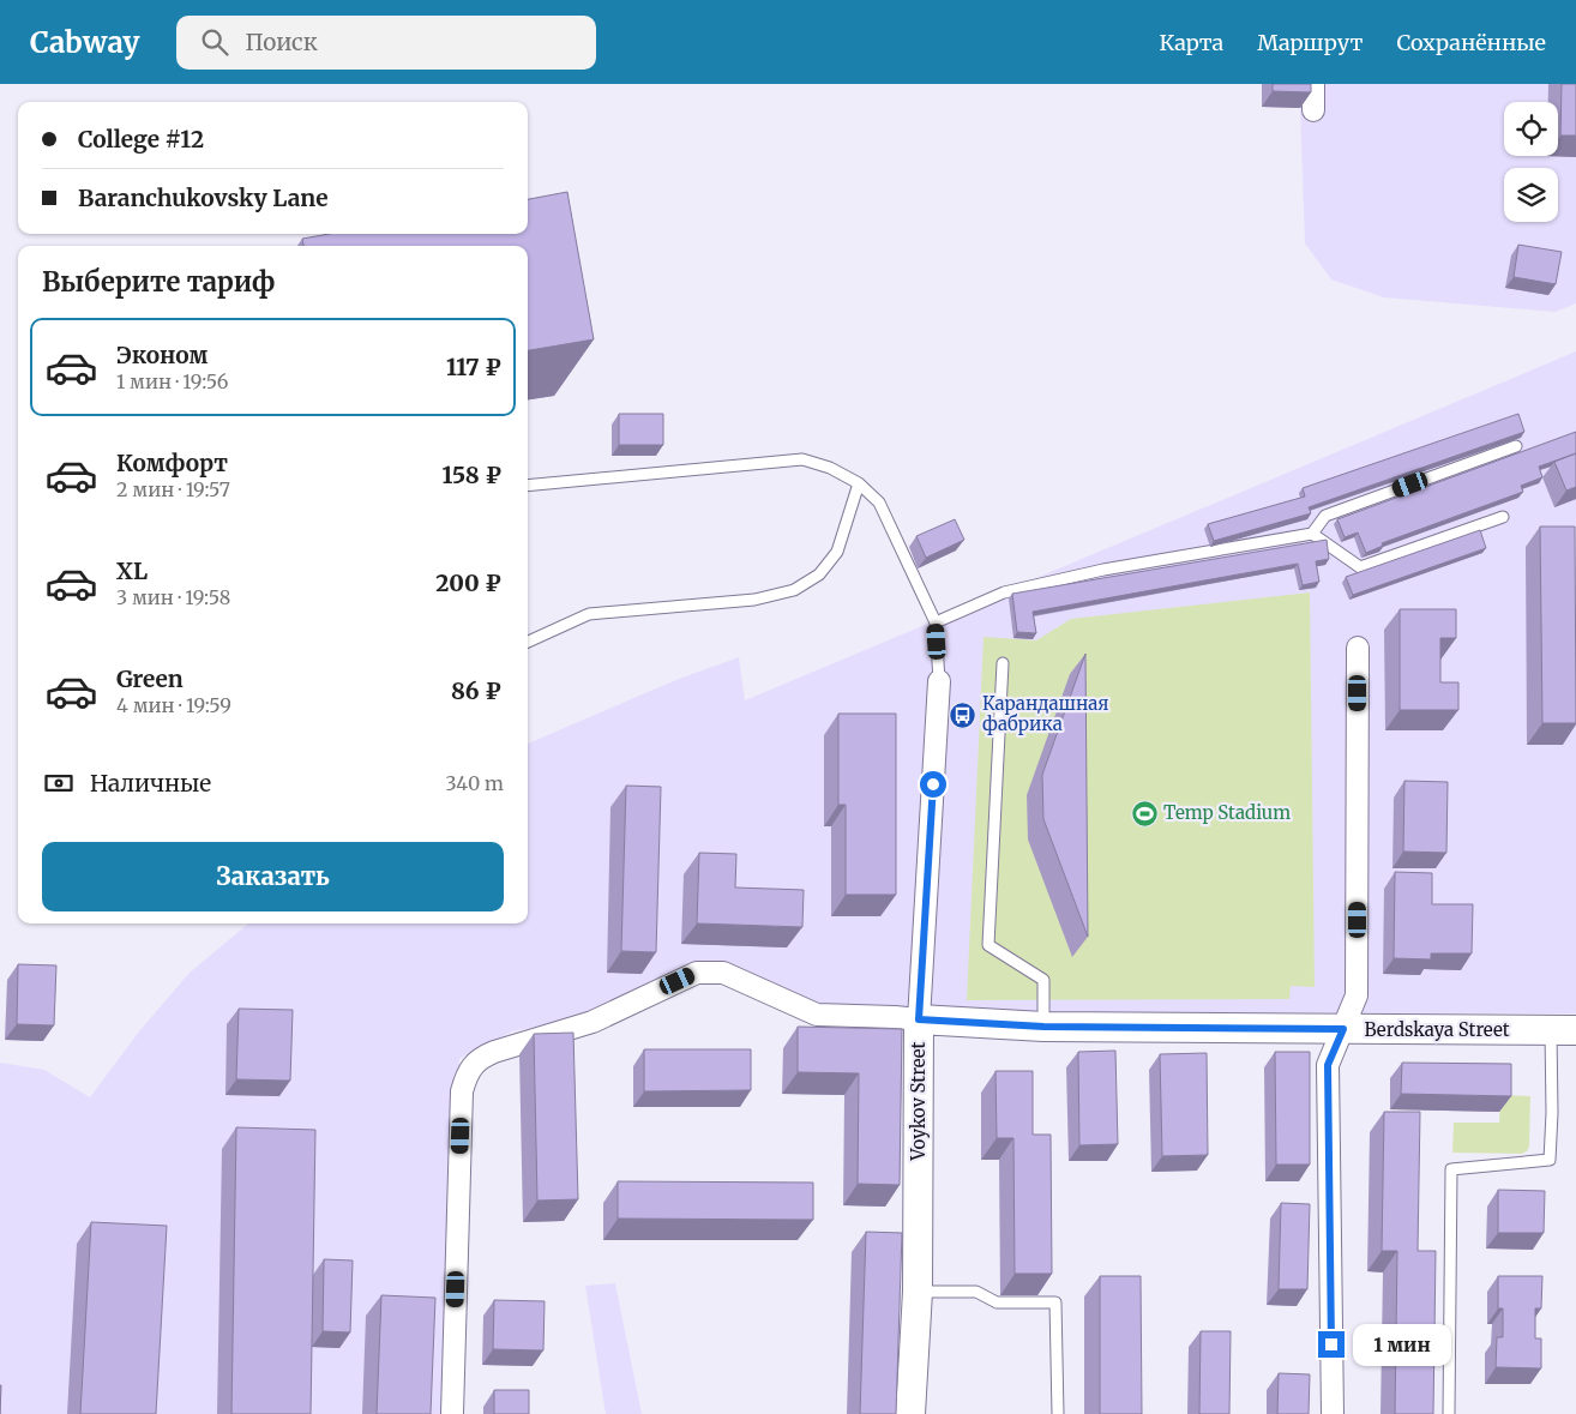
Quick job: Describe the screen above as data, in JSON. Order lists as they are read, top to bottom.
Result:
{
  "streets": {
    "street": ["Berdskaya Street", "Voykov Street"]
  },
  "crossings": [
    ["Berdskaya Street", "Voykov Street"]
  ],
  "places": {
    "bus stop": ["Карандашная фабрика"],
    "sports": ["Temp Stadium"]
  },
  "page": {
    "header": "Cabway",
    "search": "Поиск",
    "nav": ["Карта", "Маршрут", "Сохранённые"],
    "banner": ["College #12", "Baranchukovsky Lane"],
    "heading": "Выберите тариф",
    "list": [
      {
        "name": "Эконом",
        "note": "1 мин · 19:56",
        "value": "117 ₽"
      },
      {
        "name": "Комфорт",
        "note": "2 мин · 19:57",
        "value": "158 ₽"
      },
      {
        "name": "XL",
        "note": "3 мин · 19:58",
        "value": "200 ₽"
      },
      {
        "name": "Green",
        "note": "4 мин · 19:59",
        "value": "86 ₽"
      }
    ],
    "pay": ["Наличные", "340 m"],
    "buttons": "Заказать",
    "bubble": "1 мин"
  }
}
